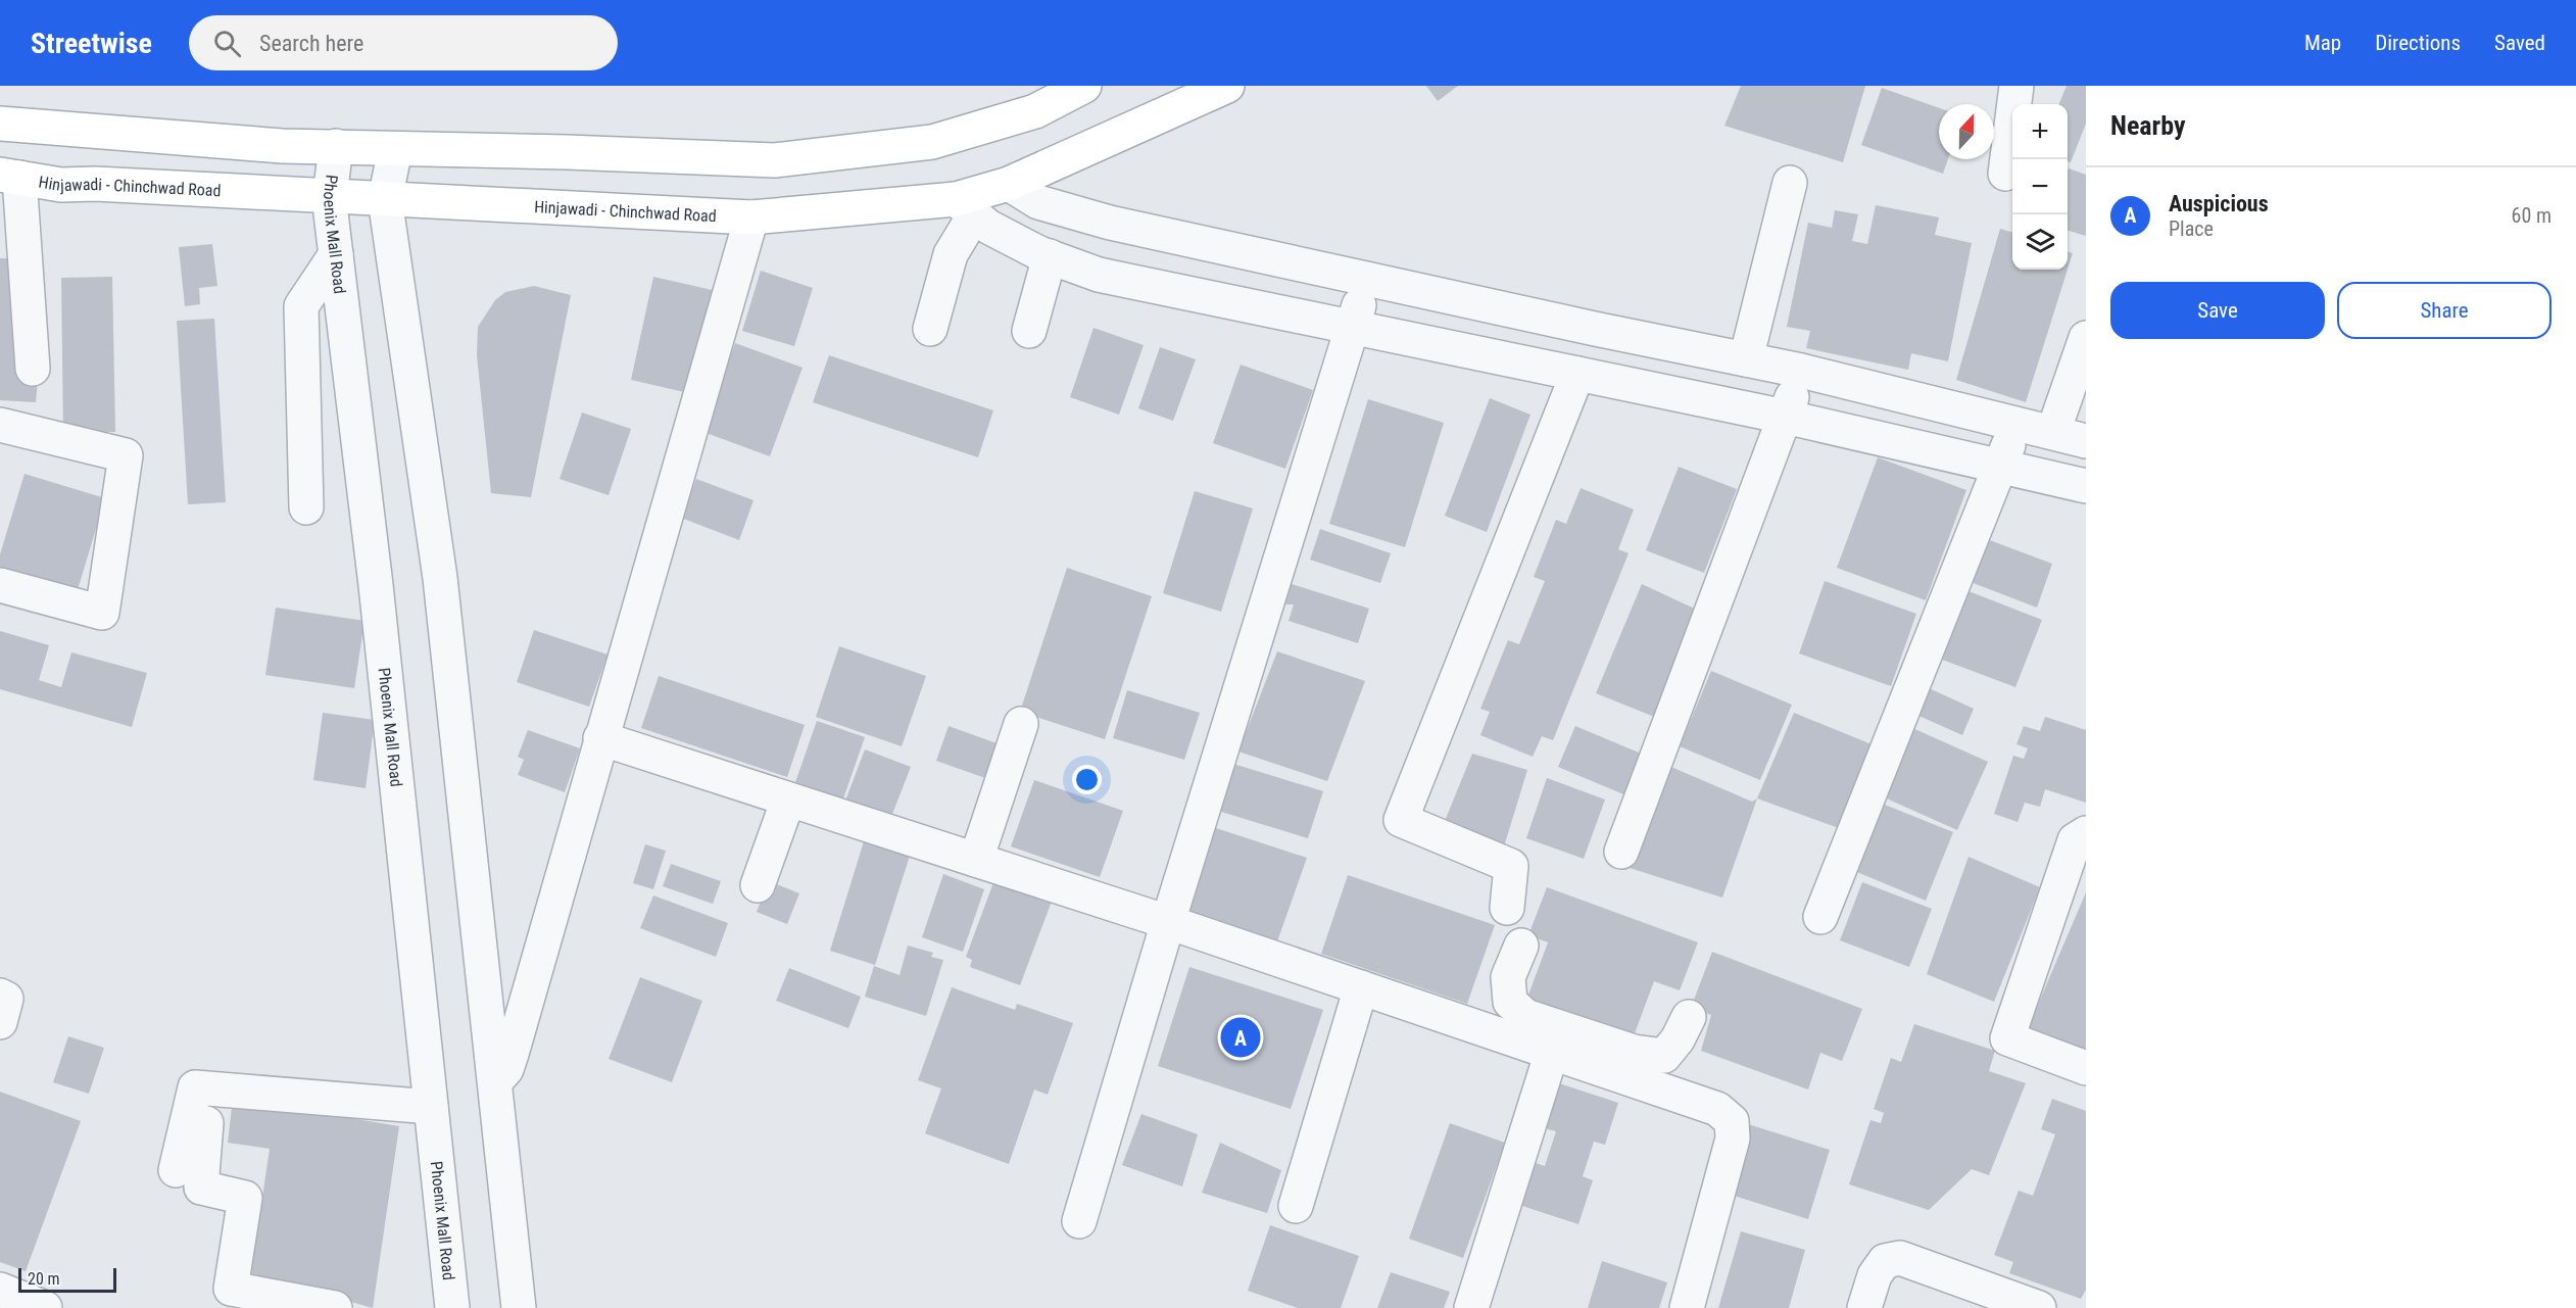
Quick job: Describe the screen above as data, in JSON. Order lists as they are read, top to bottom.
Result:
{
  "streets": {
    "main road": ["Hinjawadi - Chinchwad Road"],
    "street": ["Phoenix Mall Road"]
  },
  "crossings": [
    ["Hinjawadi - Chinchwad Road", "Phoenix Mall Road"]
  ],
  "scale_bar": "20 m",
  "north": "top",
  "page": {
    "header": "Streetwise",
    "search": "Search here",
    "nav": ["Map", "Directions", "Saved"],
    "heading": "Nearby",
    "map_buttons": ["+", "−"],
    "list": [
      {
        "mark": "A",
        "name": "Auspicious",
        "note": "Place",
        "value": "60 m"
      }
    ],
    "buttons": ["Save", "Share"],
    "pins": "A",
    "scale": "20 m"
  }
}
